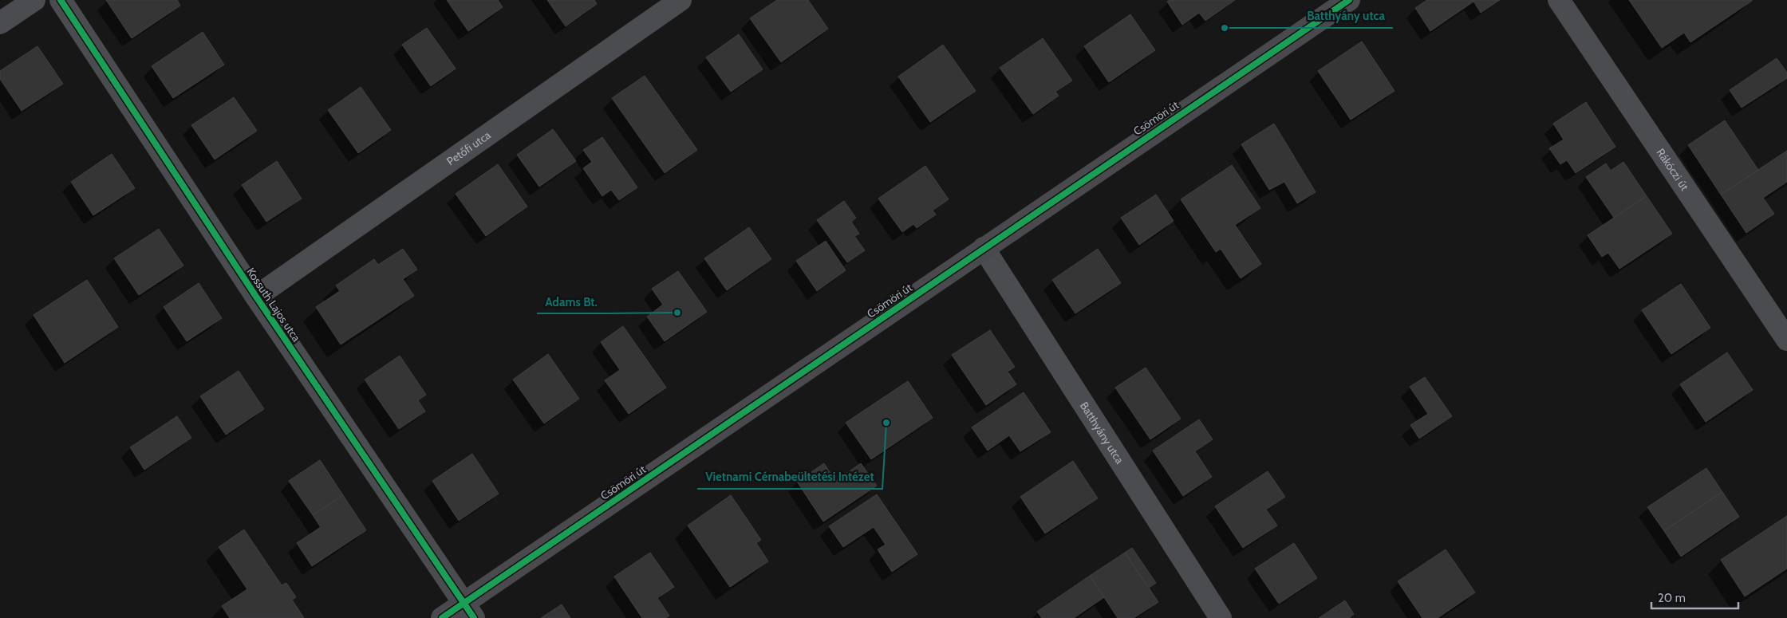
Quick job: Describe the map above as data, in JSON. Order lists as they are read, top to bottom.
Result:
{
  "streets": {
    "main road": ["Csömöri út"],
    "street": [
      "Petőfi utca",
      "Rákóczi út",
      "Kossuth Lajos utca",
      "Batthyány utca"
    ]
  },
  "crossings": [
    ["Csömöri út", "Kossuth Lajos utca"],
    ["Csömöri út", "Batthyány utca"],
    ["Petőfi utca", "Kossuth Lajos utca"]
  ],
  "places": ["Batthyány utca", "Adams Bt.", "Vietnami Cérnabeültetési Intézet"],
  "scale_bar": "20 m"
}
